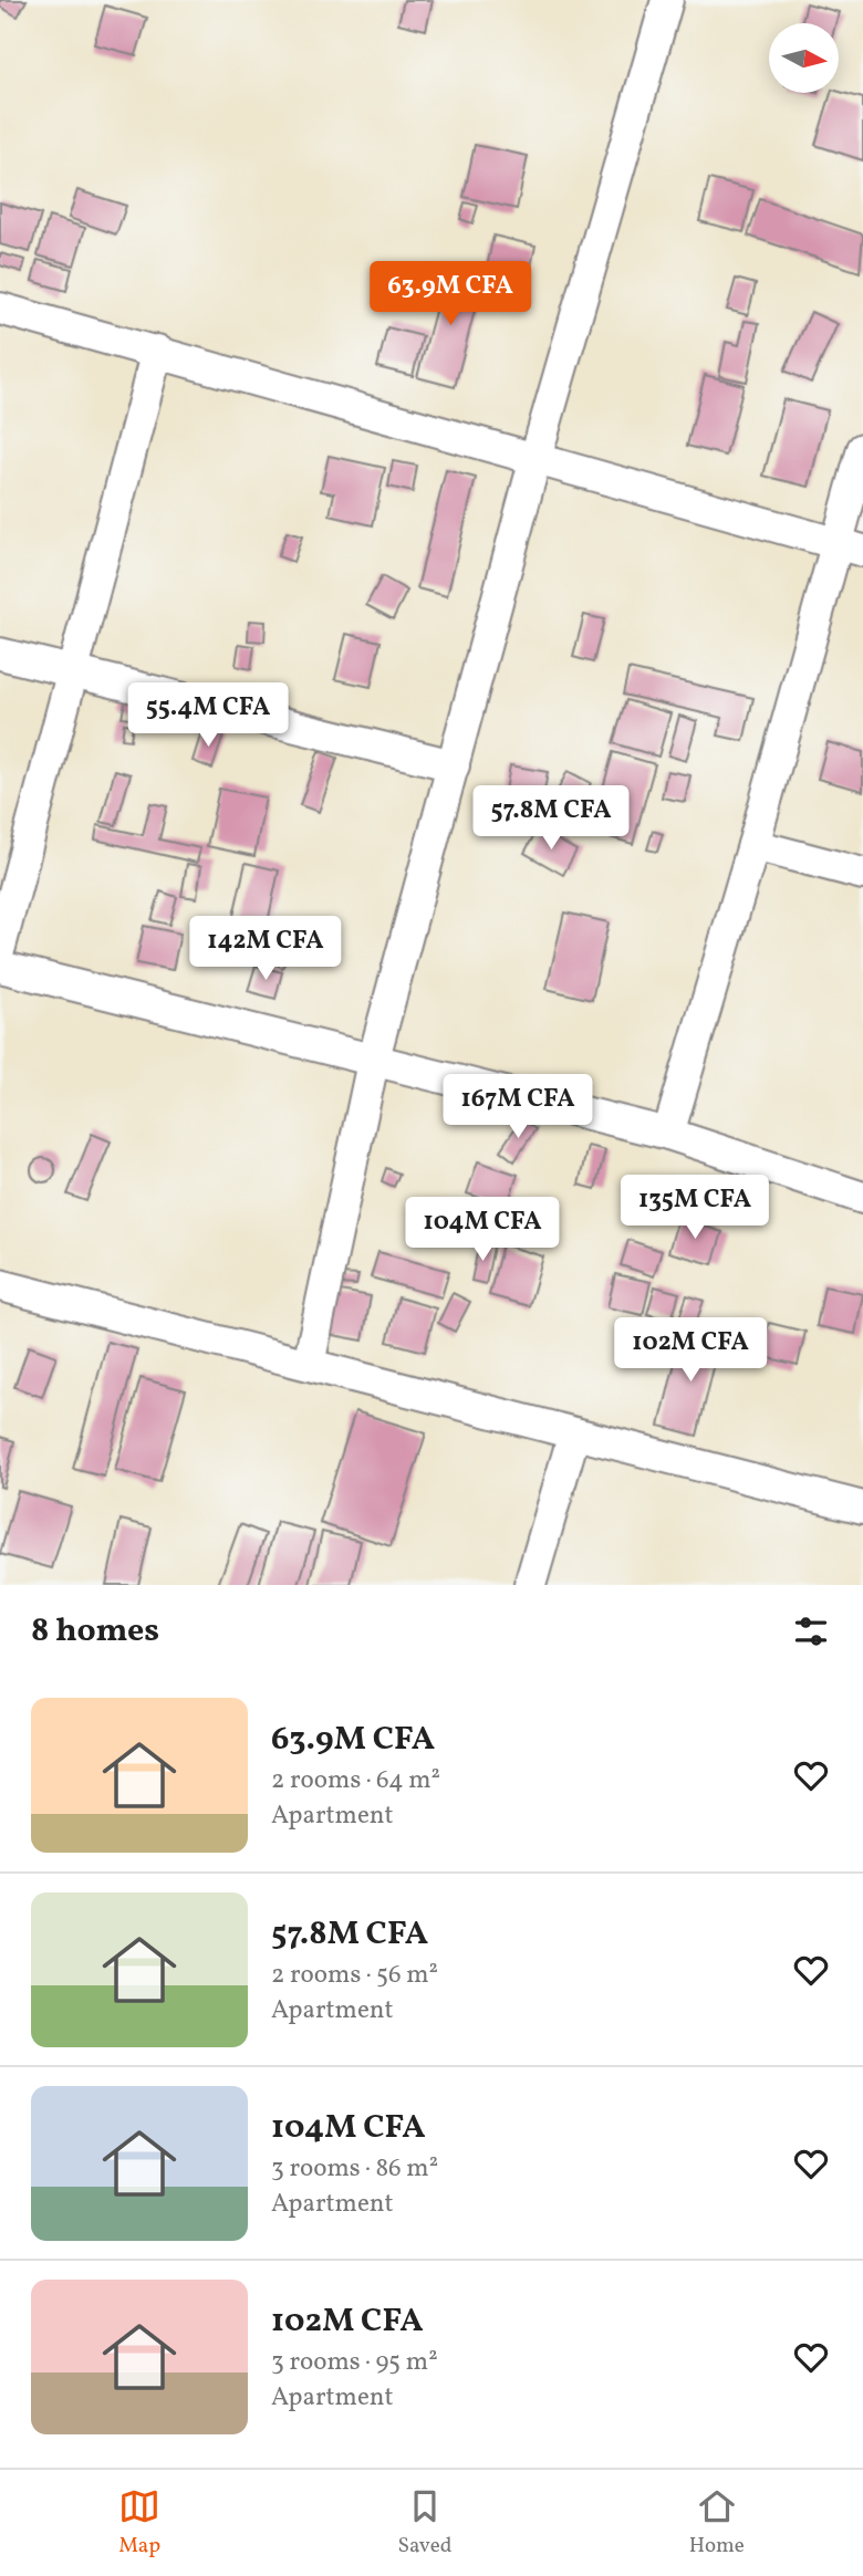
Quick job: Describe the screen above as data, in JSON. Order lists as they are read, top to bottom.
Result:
{
  "north": "right",
  "page": {
    "price": [
      "63.9M CFA",
      "55.4M CFA",
      "57.8M CFA",
      "142M CFA",
      "167M CFA",
      "135M CFA",
      "104M CFA",
      "102M CFA"
    ],
    "heading": "8 homes",
    "list": [
      {
        "name": "63.9M CFA",
        "note": "2 rooms · 64 m² · Apartment"
      },
      {
        "name": "57.8M CFA",
        "note": "2 rooms · 56 m² · Apartment"
      },
      {
        "name": "104M CFA",
        "note": "3 rooms · 86 m² · Apartment"
      },
      {
        "name": "102M CFA",
        "note": "3 rooms · 95 m² · Apartment"
      }
    ],
    "tabs": ["Map", "Saved", "Home"]
  }
}
